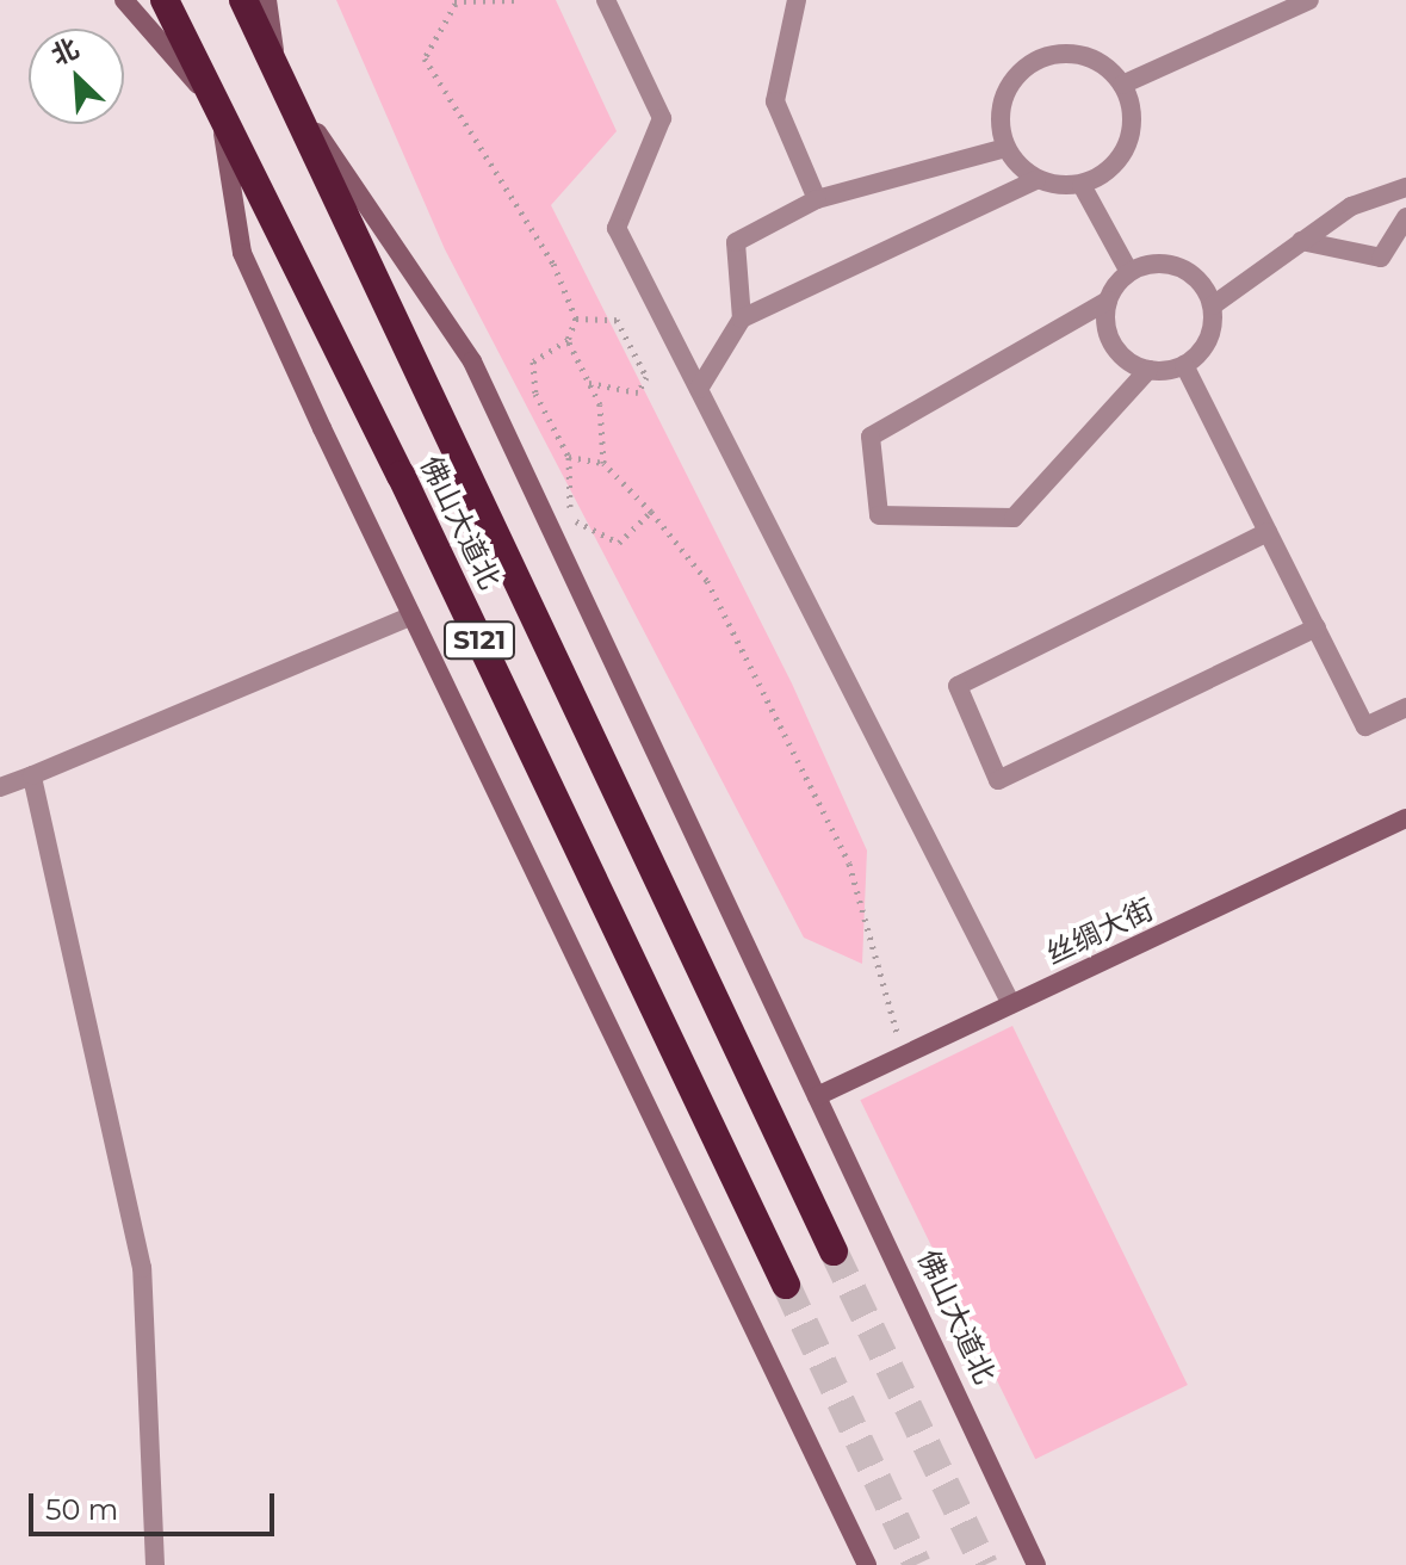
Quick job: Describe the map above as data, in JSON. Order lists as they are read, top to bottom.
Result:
{
  "streets": {
    "highway": ["佛山大道北", "S121"],
    "main road": ["丝绸大街"]
  },
  "crossings": [
    ["佛山大道北", "丝绸大街"]
  ],
  "scale_bar": "50 m",
  "north": "top left"
}
